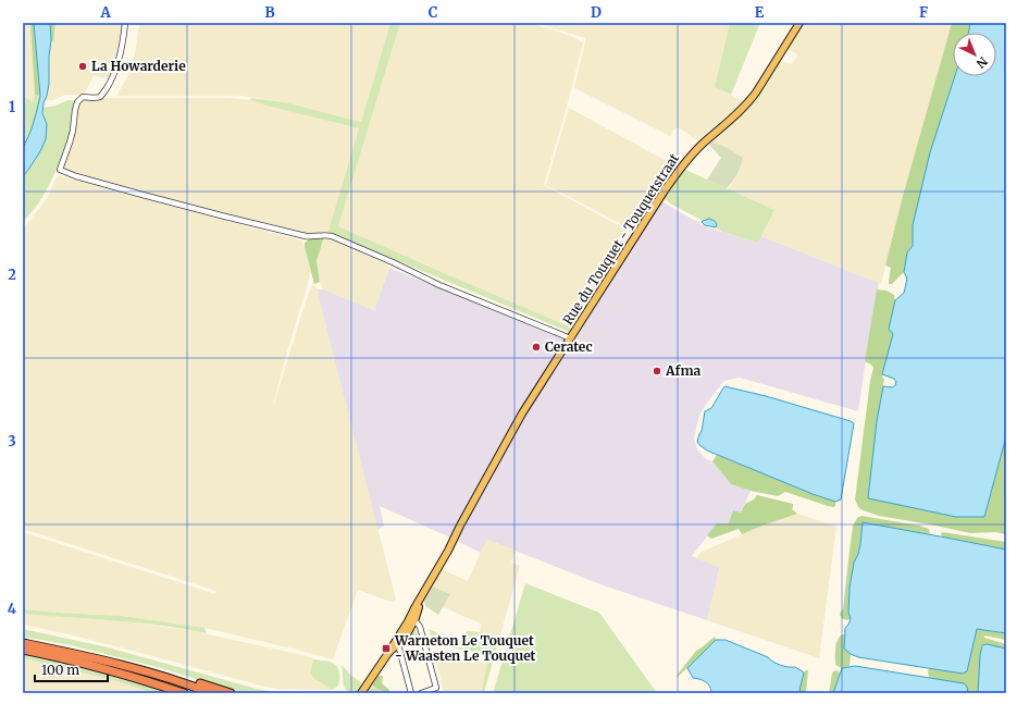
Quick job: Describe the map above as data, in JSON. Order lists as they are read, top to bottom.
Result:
{
  "streets": {
    "main road": ["Rue du Touquet - Touquetstraat"]
  },
  "places": {
    "other": ["La Howarderie", "Ceratec", "Afma"],
    "transit": ["Warneton Le Touquet - Waasten Le Touquet"]
  },
  "scale_bar": "100 m",
  "north": "bottom right",
  "grid": {
    "columns": [
      "A",
      "B",
      "C",
      "D",
      "E",
      "F"
    ],
    "rows": [
      "1",
      "2",
      "3",
      "4"
    ]
  }
}
